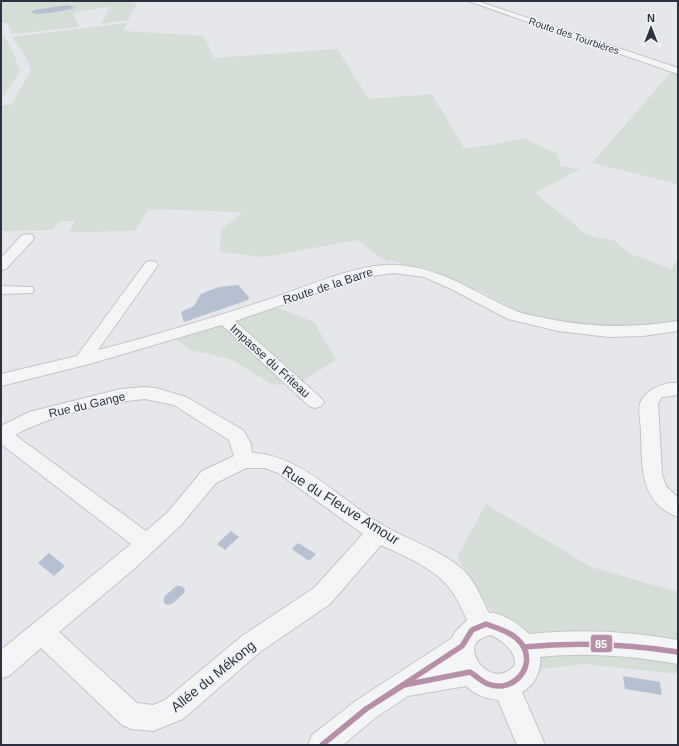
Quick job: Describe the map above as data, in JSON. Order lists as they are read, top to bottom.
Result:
{
  "streets": {
    "street": [
      "Route des Tourbières",
      "Route de la Barre",
      "Impasse du Friteau",
      "Rue du Gange",
      "Rue du Fleuve Amour",
      "Allée du Mékong"
    ]
  },
  "crossings": [
    ["Route de la Barre", "Impasse du Friteau"],
    ["Rue du Gange", "Rue du Fleuve Amour"],
    ["Rue du Fleuve Amour", "Allée du Mékong"]
  ],
  "lines": ["transit line 85"],
  "north": "top"
}
